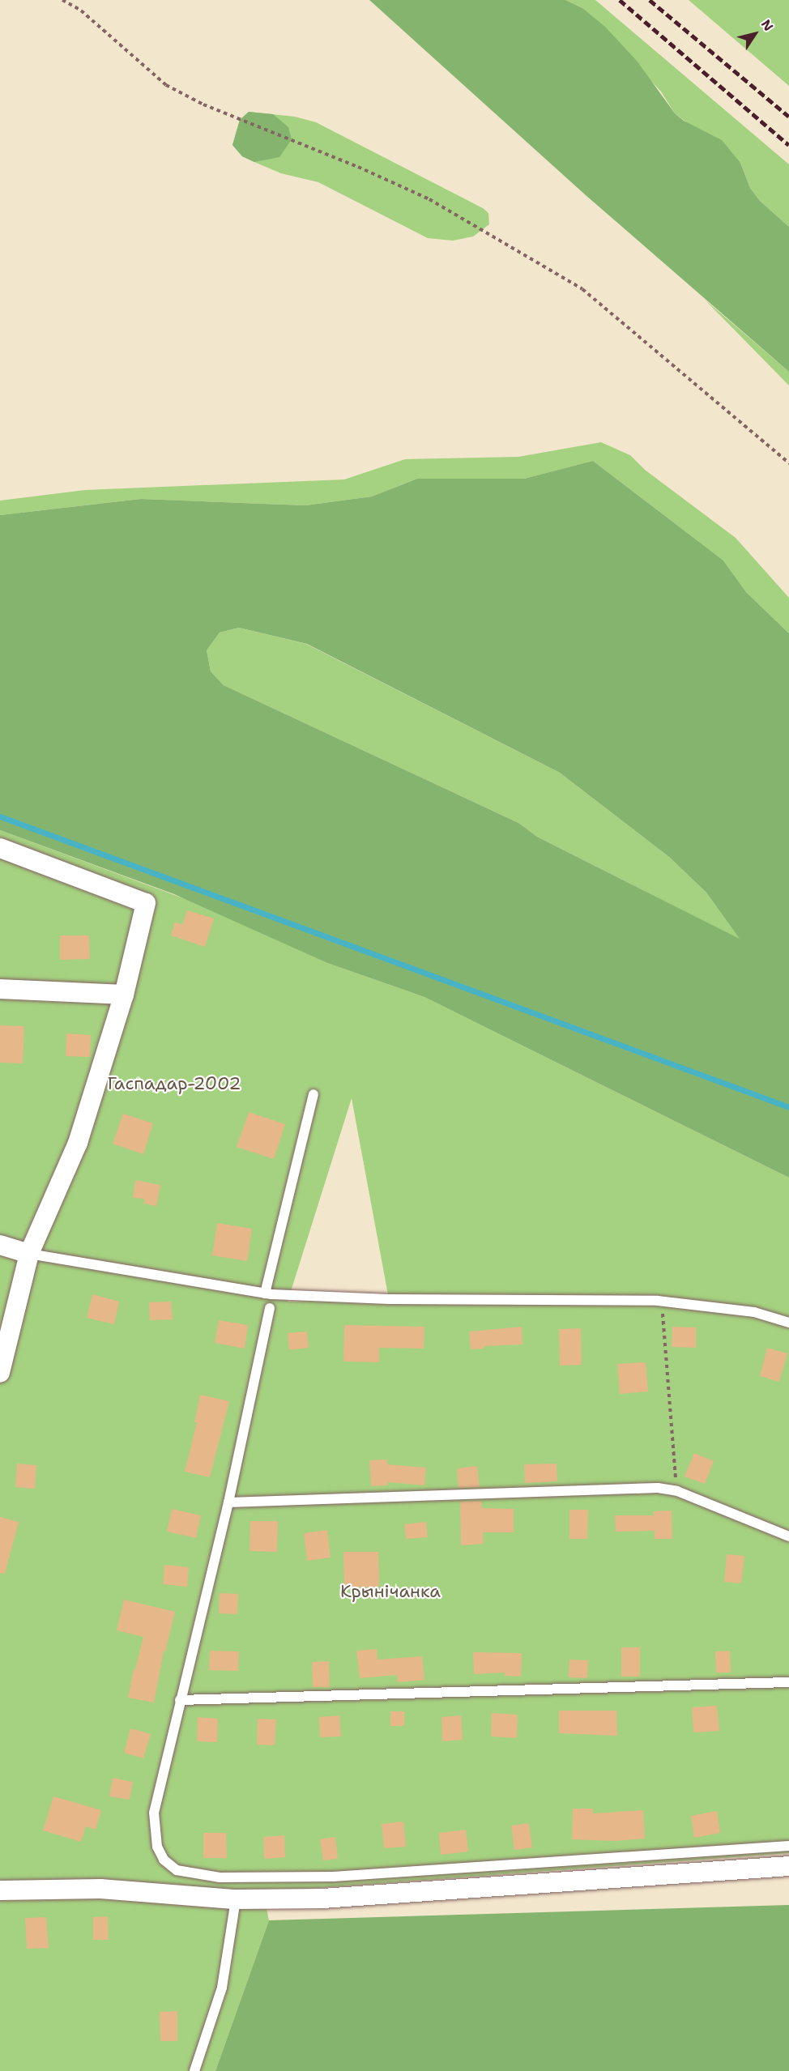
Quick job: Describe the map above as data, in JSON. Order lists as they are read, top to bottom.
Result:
{
  "parks": ["Гаспадар-2002", "Крынічанка"],
  "north": "top right"
}
